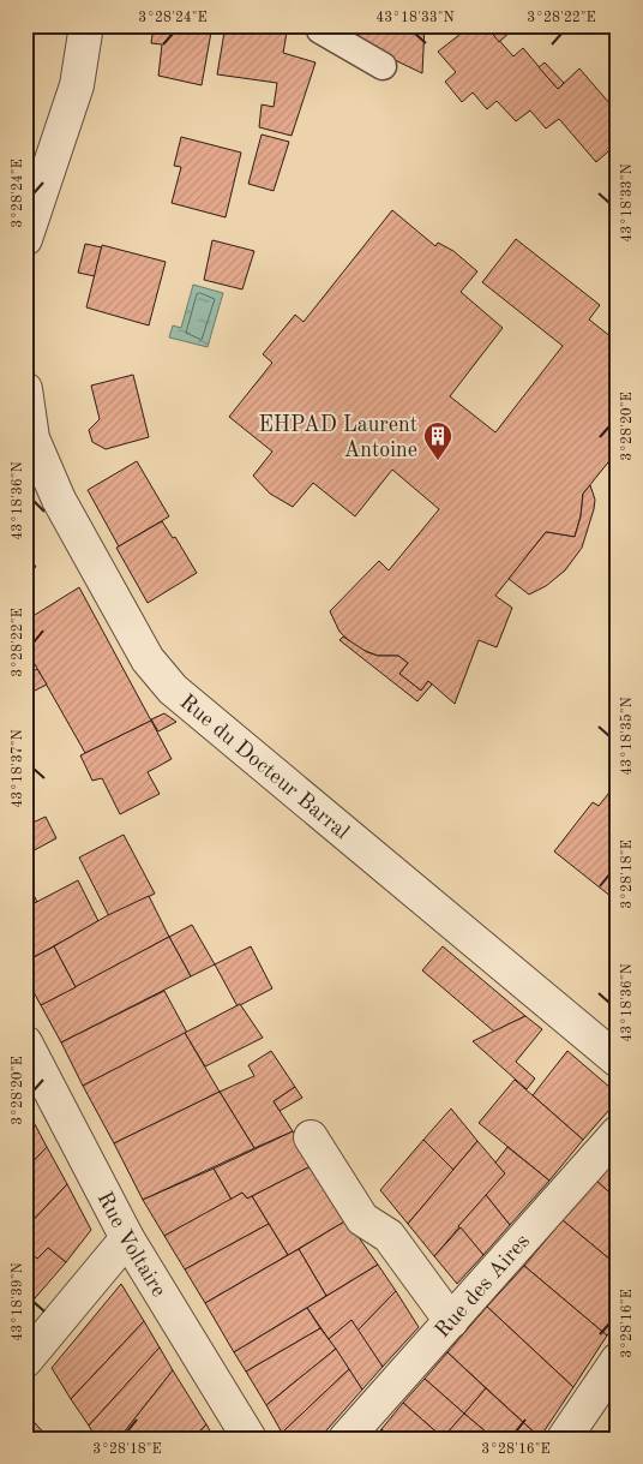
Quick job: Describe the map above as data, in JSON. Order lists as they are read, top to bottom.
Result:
{
  "streets": {
    "street": ["Rue du Docteur Barral", "Rue Voltaire", "Rue des Aires"]
  },
  "places": {
    "building": ["EHPAD Laurent Antoine"]
  },
  "coordinates": [
    "3°28'24\"E",
    "43°18'33\"N",
    "3°28'22\"E",
    "3°28'20\"E",
    "43°18'36\"N",
    "43°18'35\"N",
    "43°18'37\"N",
    "3°28'18\"E",
    "43°18'39\"N",
    "3°28'16\"E"
  ]
}
